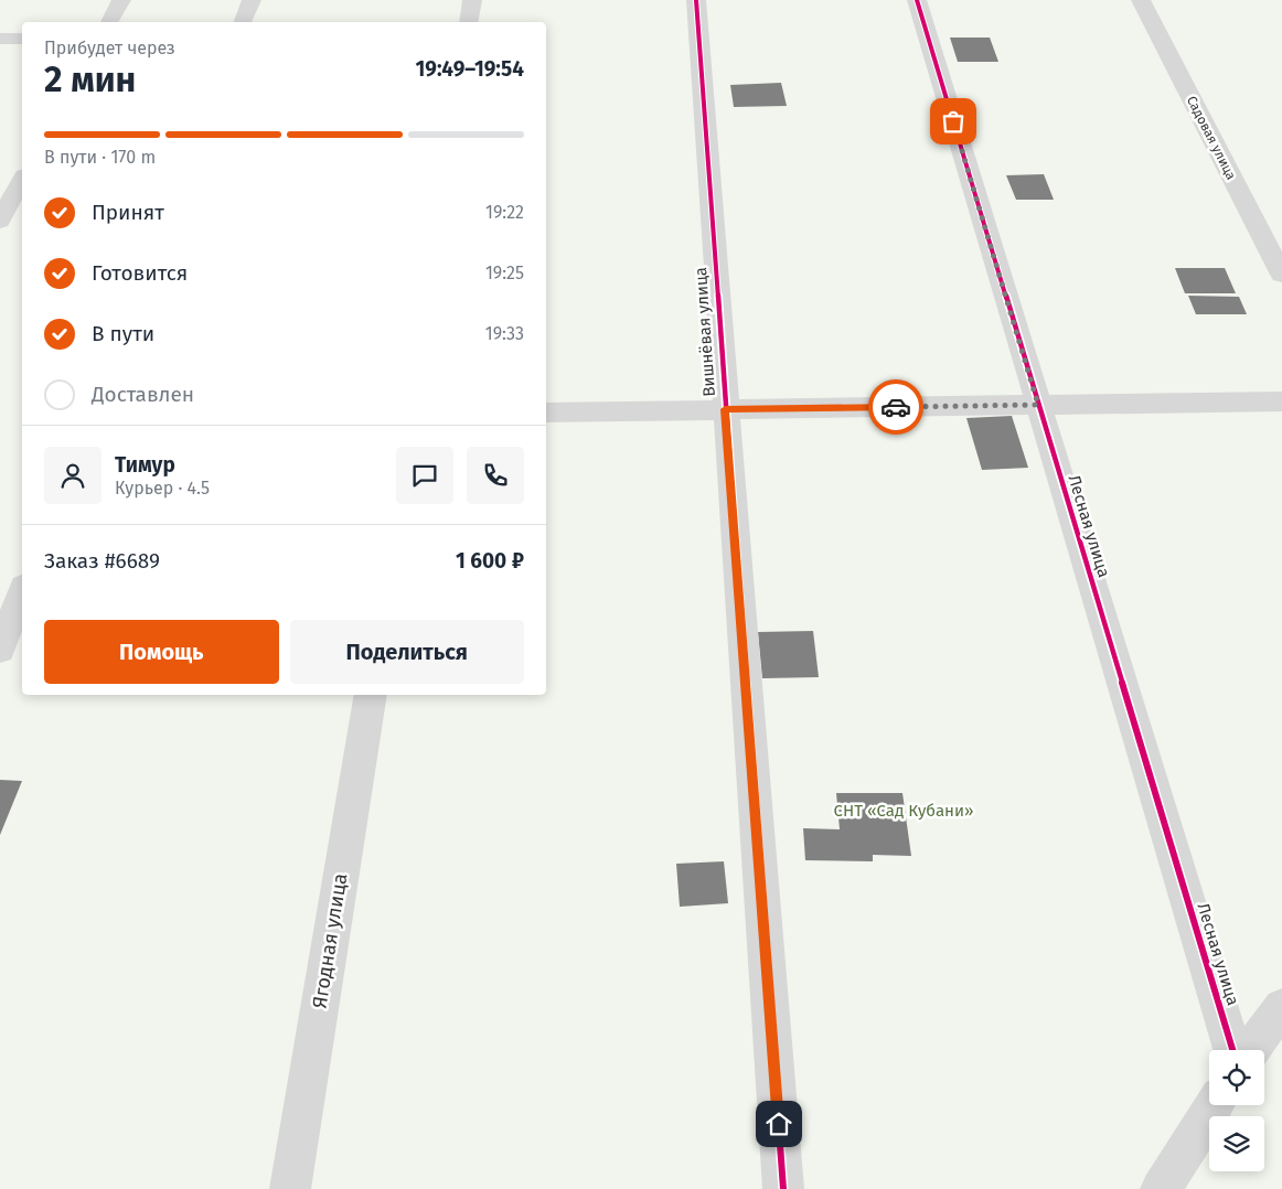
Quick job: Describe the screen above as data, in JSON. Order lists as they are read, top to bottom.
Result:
{
  "streets": {
    "street": [
      "Садовая улица",
      "Вишнёвая улица",
      "Лесная улица",
      "Ягодная улица"
    ]
  },
  "parks": ["СНТ «Сад Кубани»"],
  "page": {
    "heading": ["2 мин", "Прибудет через", "19:49–19:54"],
    "panel": [
      "Тимур",
      "Курьер · 4.5",
      "Заказ #6689",
      "1 600 ₽"
    ],
    "bar": "В пути · 170 m",
    "list": [
      ["Принят", "19:22"],
      ["Готовится", "19:25"],
      ["В пути", "19:33"],
      "Доставлен"
    ],
    "buttons": ["Помощь", "Поделиться"]
  }
}
